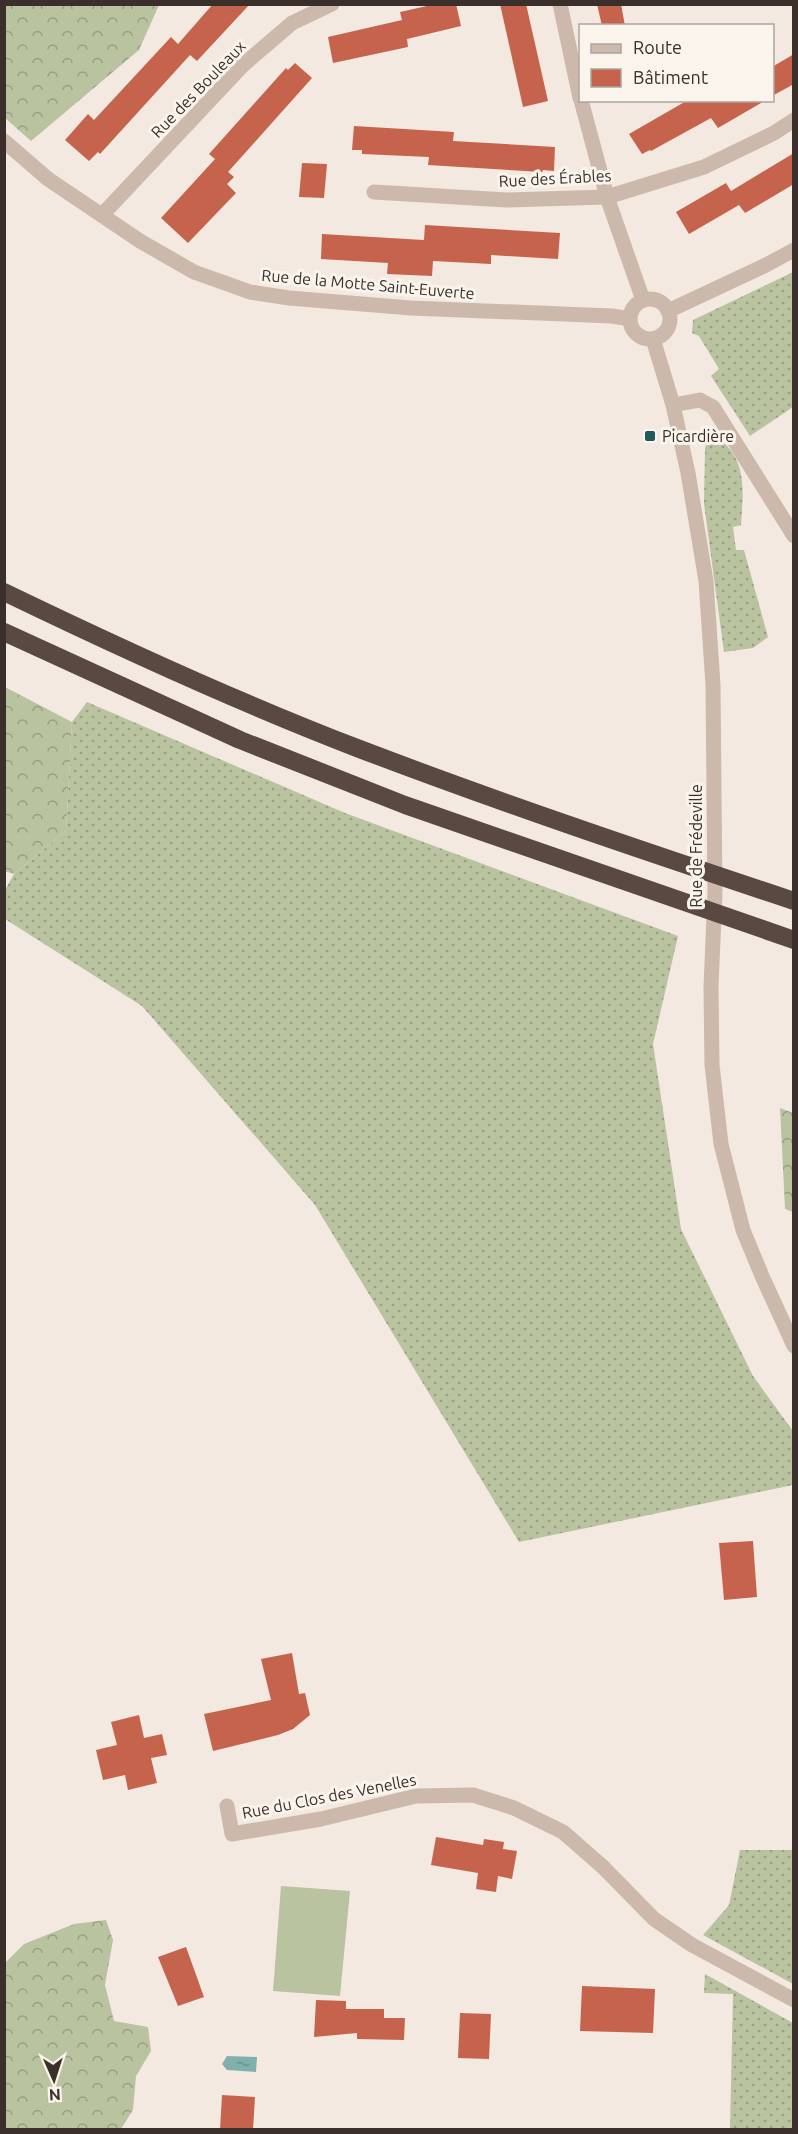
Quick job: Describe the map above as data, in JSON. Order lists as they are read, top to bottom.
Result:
{
  "streets": {
    "street": [
      "Rue des Bouleaux",
      "Rue des Érables",
      "Rue de la Motte Saint-Euverte",
      "Rue de Frédeville",
      "Rue du Clos des Venelles"
    ]
  },
  "crossings": [
    ["Rue des Bouleaux", "Rue de la Motte Saint-Euverte"],
    ["Rue de la Motte Saint-Euverte", "Rue de Frédeville"]
  ],
  "places": {
    "transit": ["Picardière"]
  },
  "legend": ["Route", "Bâtiment"],
  "north": "bottom"
}
